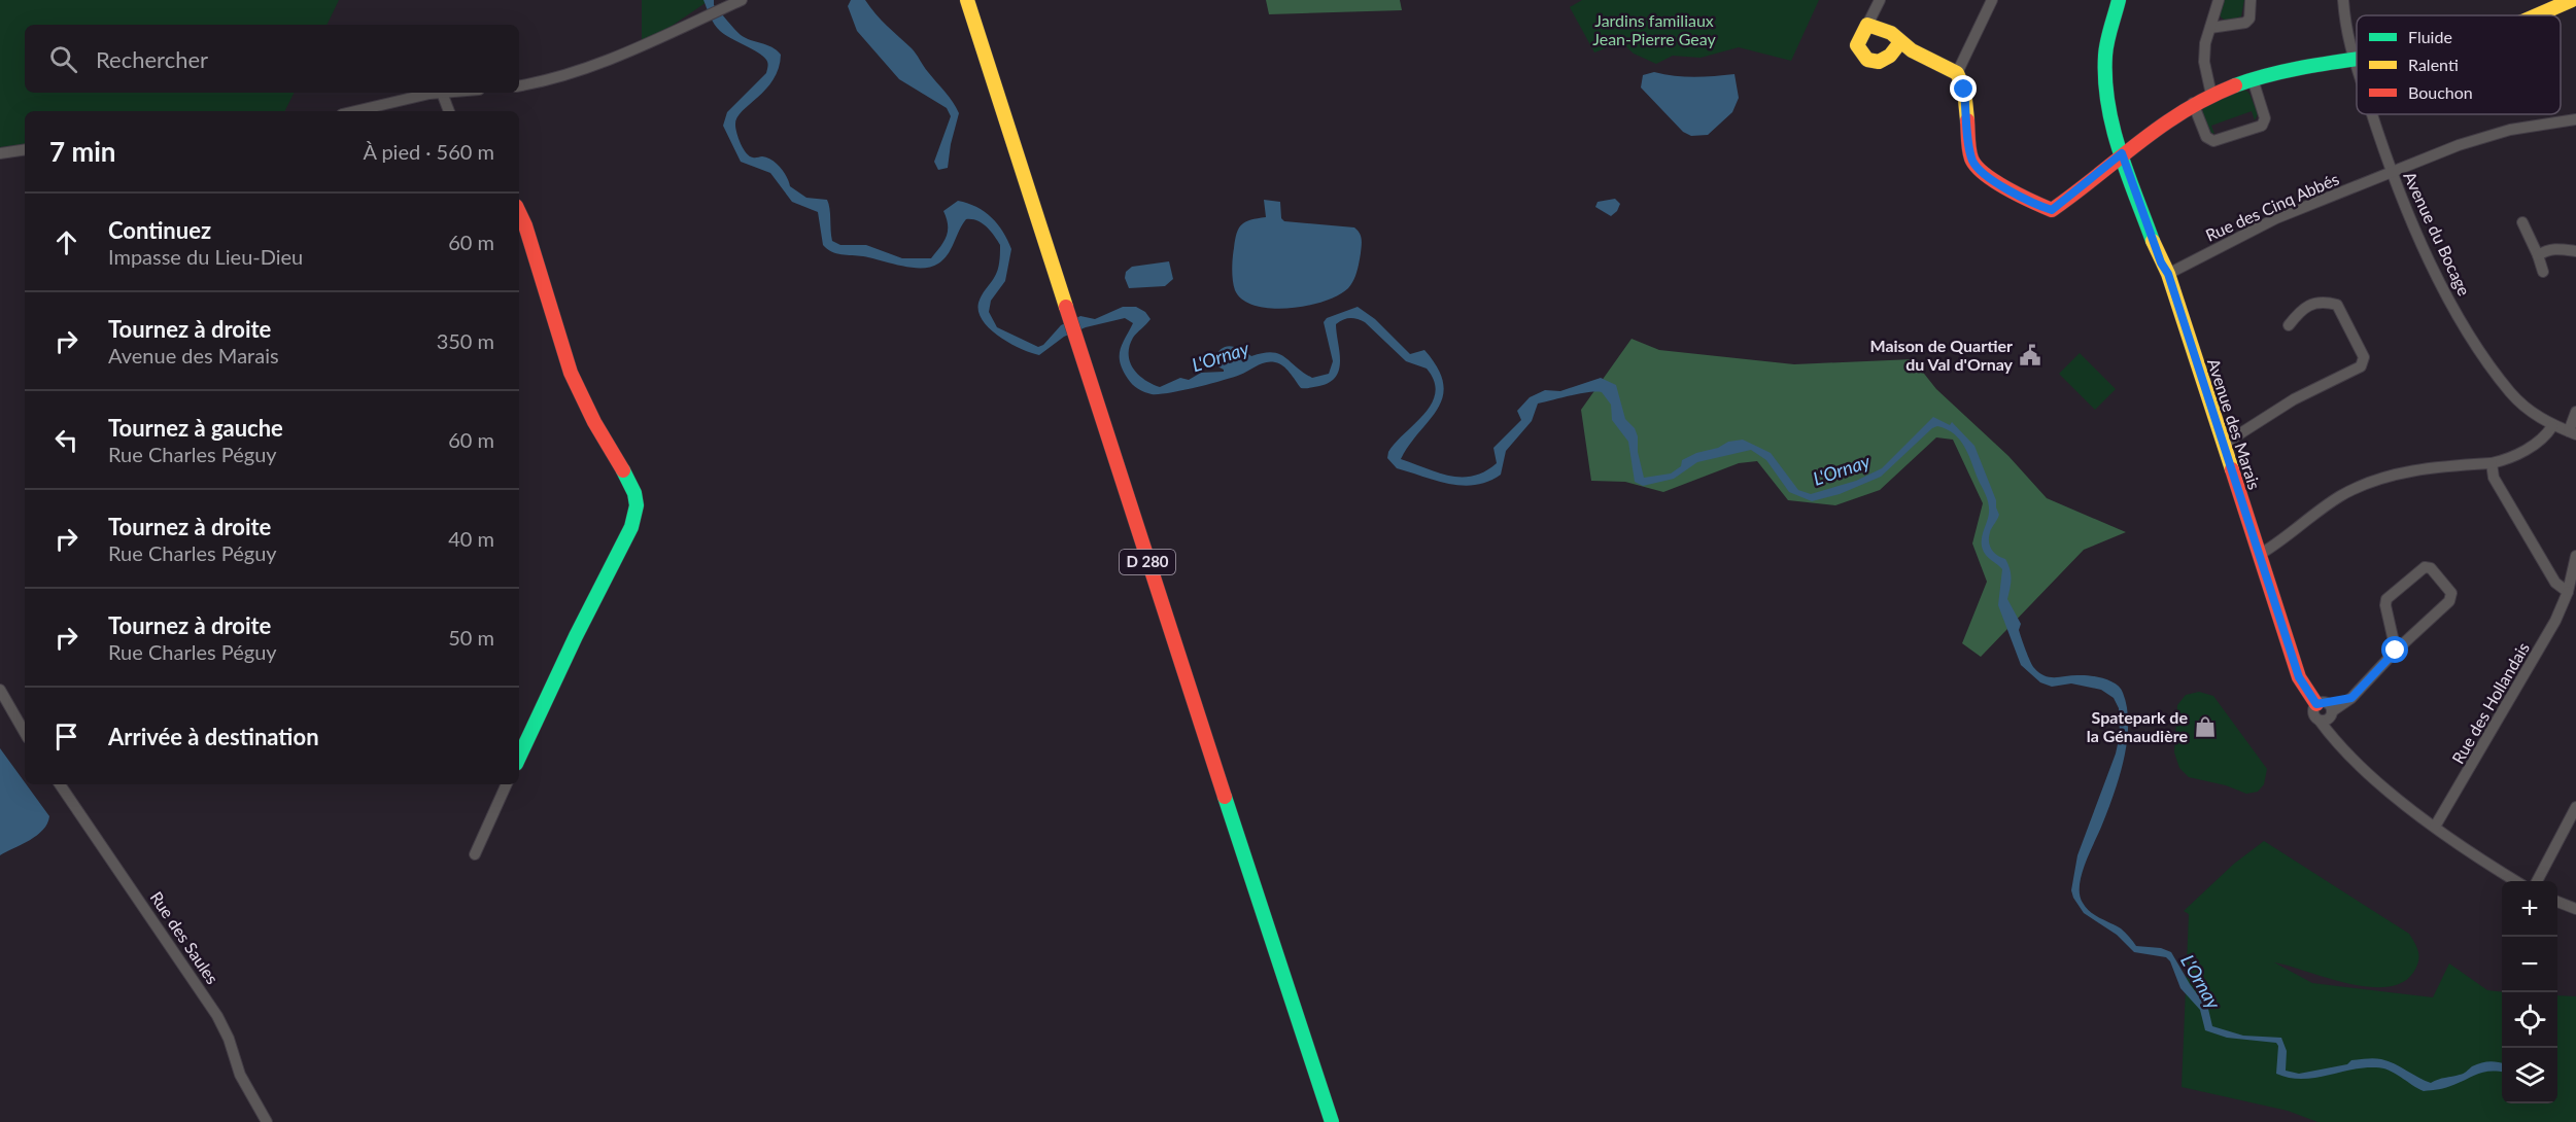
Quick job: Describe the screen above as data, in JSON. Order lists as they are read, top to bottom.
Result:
{
  "streets": {
    "street": [
      "Rue des Cinq Abbés",
      "Avenue du Bocage",
      "Avenue des Marais",
      "D 280",
      "Rue des Hollandais",
      "Rue des Saules"
    ]
  },
  "crossings": [
    ["Rue des Cinq Abbés", "Avenue du Bocage"],
    ["Rue des Cinq Abbés", "Avenue des Marais"],
    ["Avenue des Marais", "Rue des Hollandais"]
  ],
  "water": ["L'Ornay"],
  "parks": ["Jardins familiaux Jean-Pierre Geay"],
  "places": {
    "public building": ["Maison de Quartier du Val d'Ornay"],
    "shop": ["Spatepark de la Génaudière"]
  },
  "legend": ["Fluide", "Ralenti", "Bouchon"],
  "page": {
    "search": "Rechercher",
    "heading": ["7 min", "À pied · 560 m"],
    "list": [
      ["Continuez", "Impasse du Lieu-Dieu", "60 m"],
      ["Tournez à droite", "Avenue des Marais", "350 m"],
      ["Tournez à gauche", "Rue Charles Péguy", "60 m"],
      ["Tournez à droite", "Rue Charles Péguy", "40 m"],
      ["Tournez à droite", "Rue Charles Péguy", "50 m"],
      "Arrivée à destination"
    ],
    "map_buttons": ["+", "−"]
  }
}
